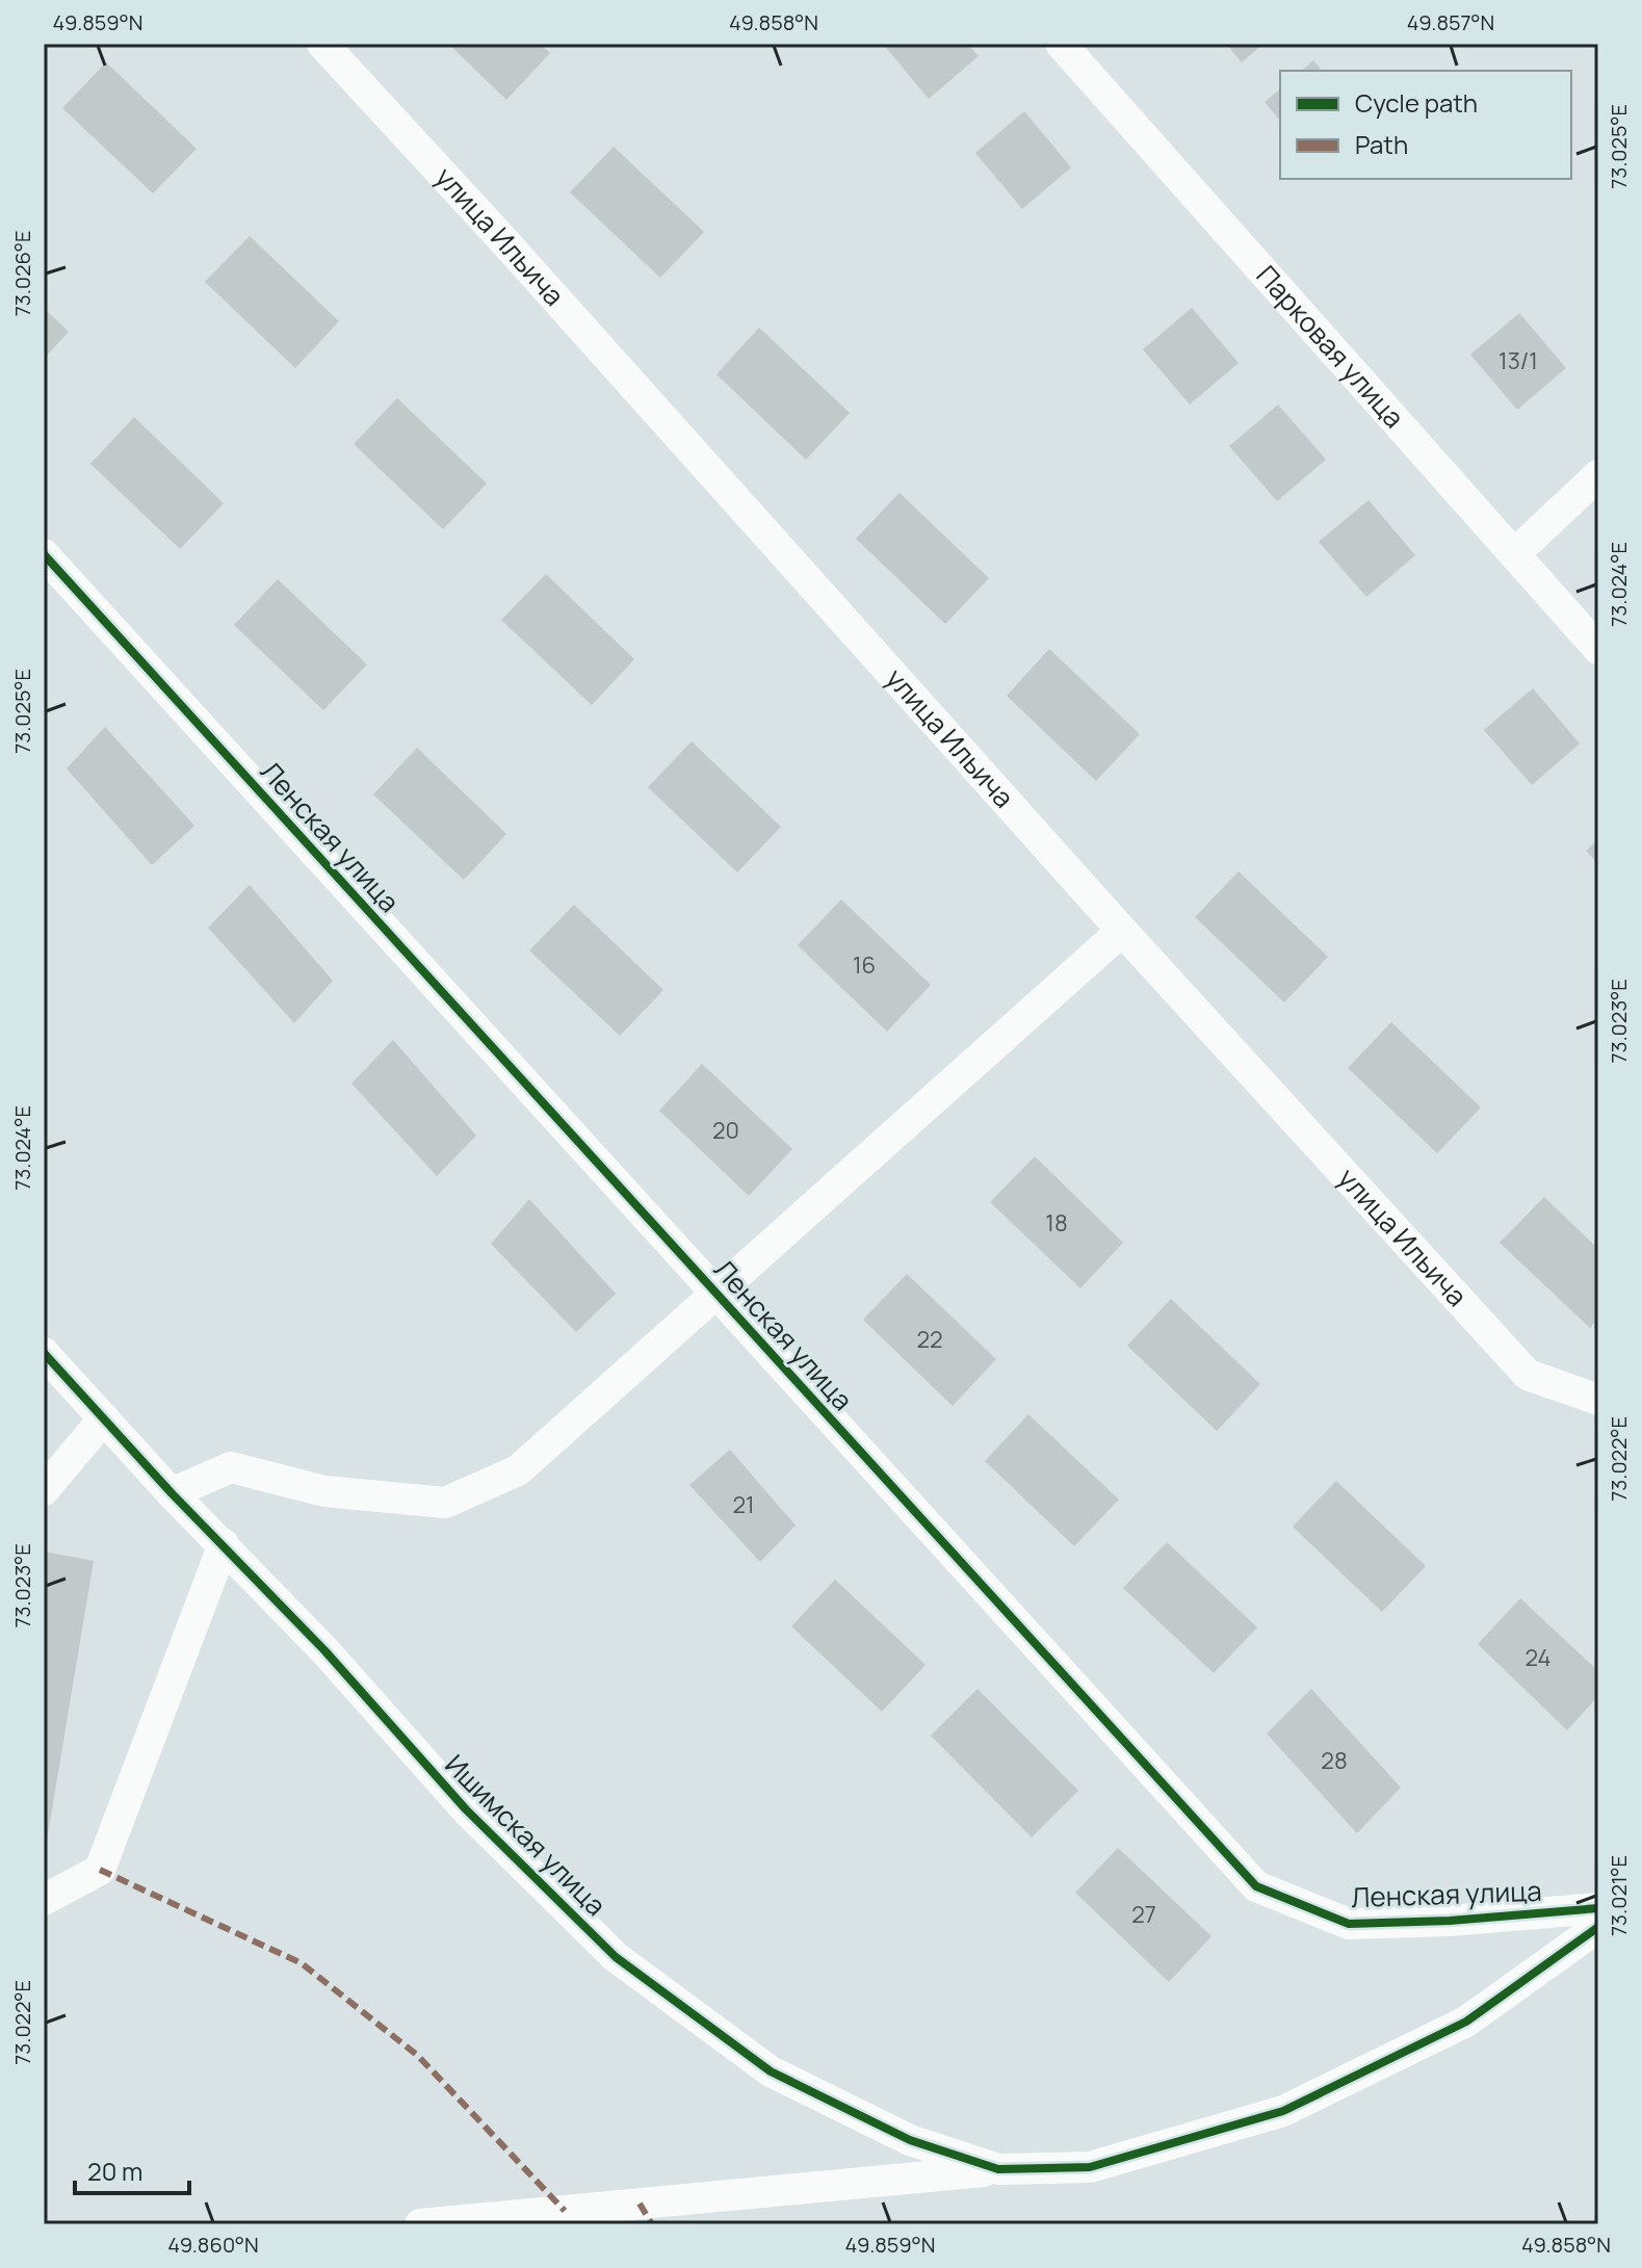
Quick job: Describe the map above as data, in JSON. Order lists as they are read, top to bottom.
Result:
{
  "streets": {
    "street": [
      "улица Ильича",
      "Парковая улица",
      "Ленская улица",
      "Ишимская улица"
    ]
  },
  "house_numbers": [
    "13/1",
    "16",
    "20",
    "18",
    "22",
    "21",
    "24",
    "28",
    "27"
  ],
  "legend": ["Cycle path", "Path"],
  "scale_bar": "20 m",
  "coordinates": [
    "49.859°N",
    "49.858°N",
    "49.857°N",
    "73.025°E",
    "73.026°E",
    "73.024°E",
    "73.023°E",
    "73.022°E",
    "73.021°E",
    "49.860°N"
  ]
}
